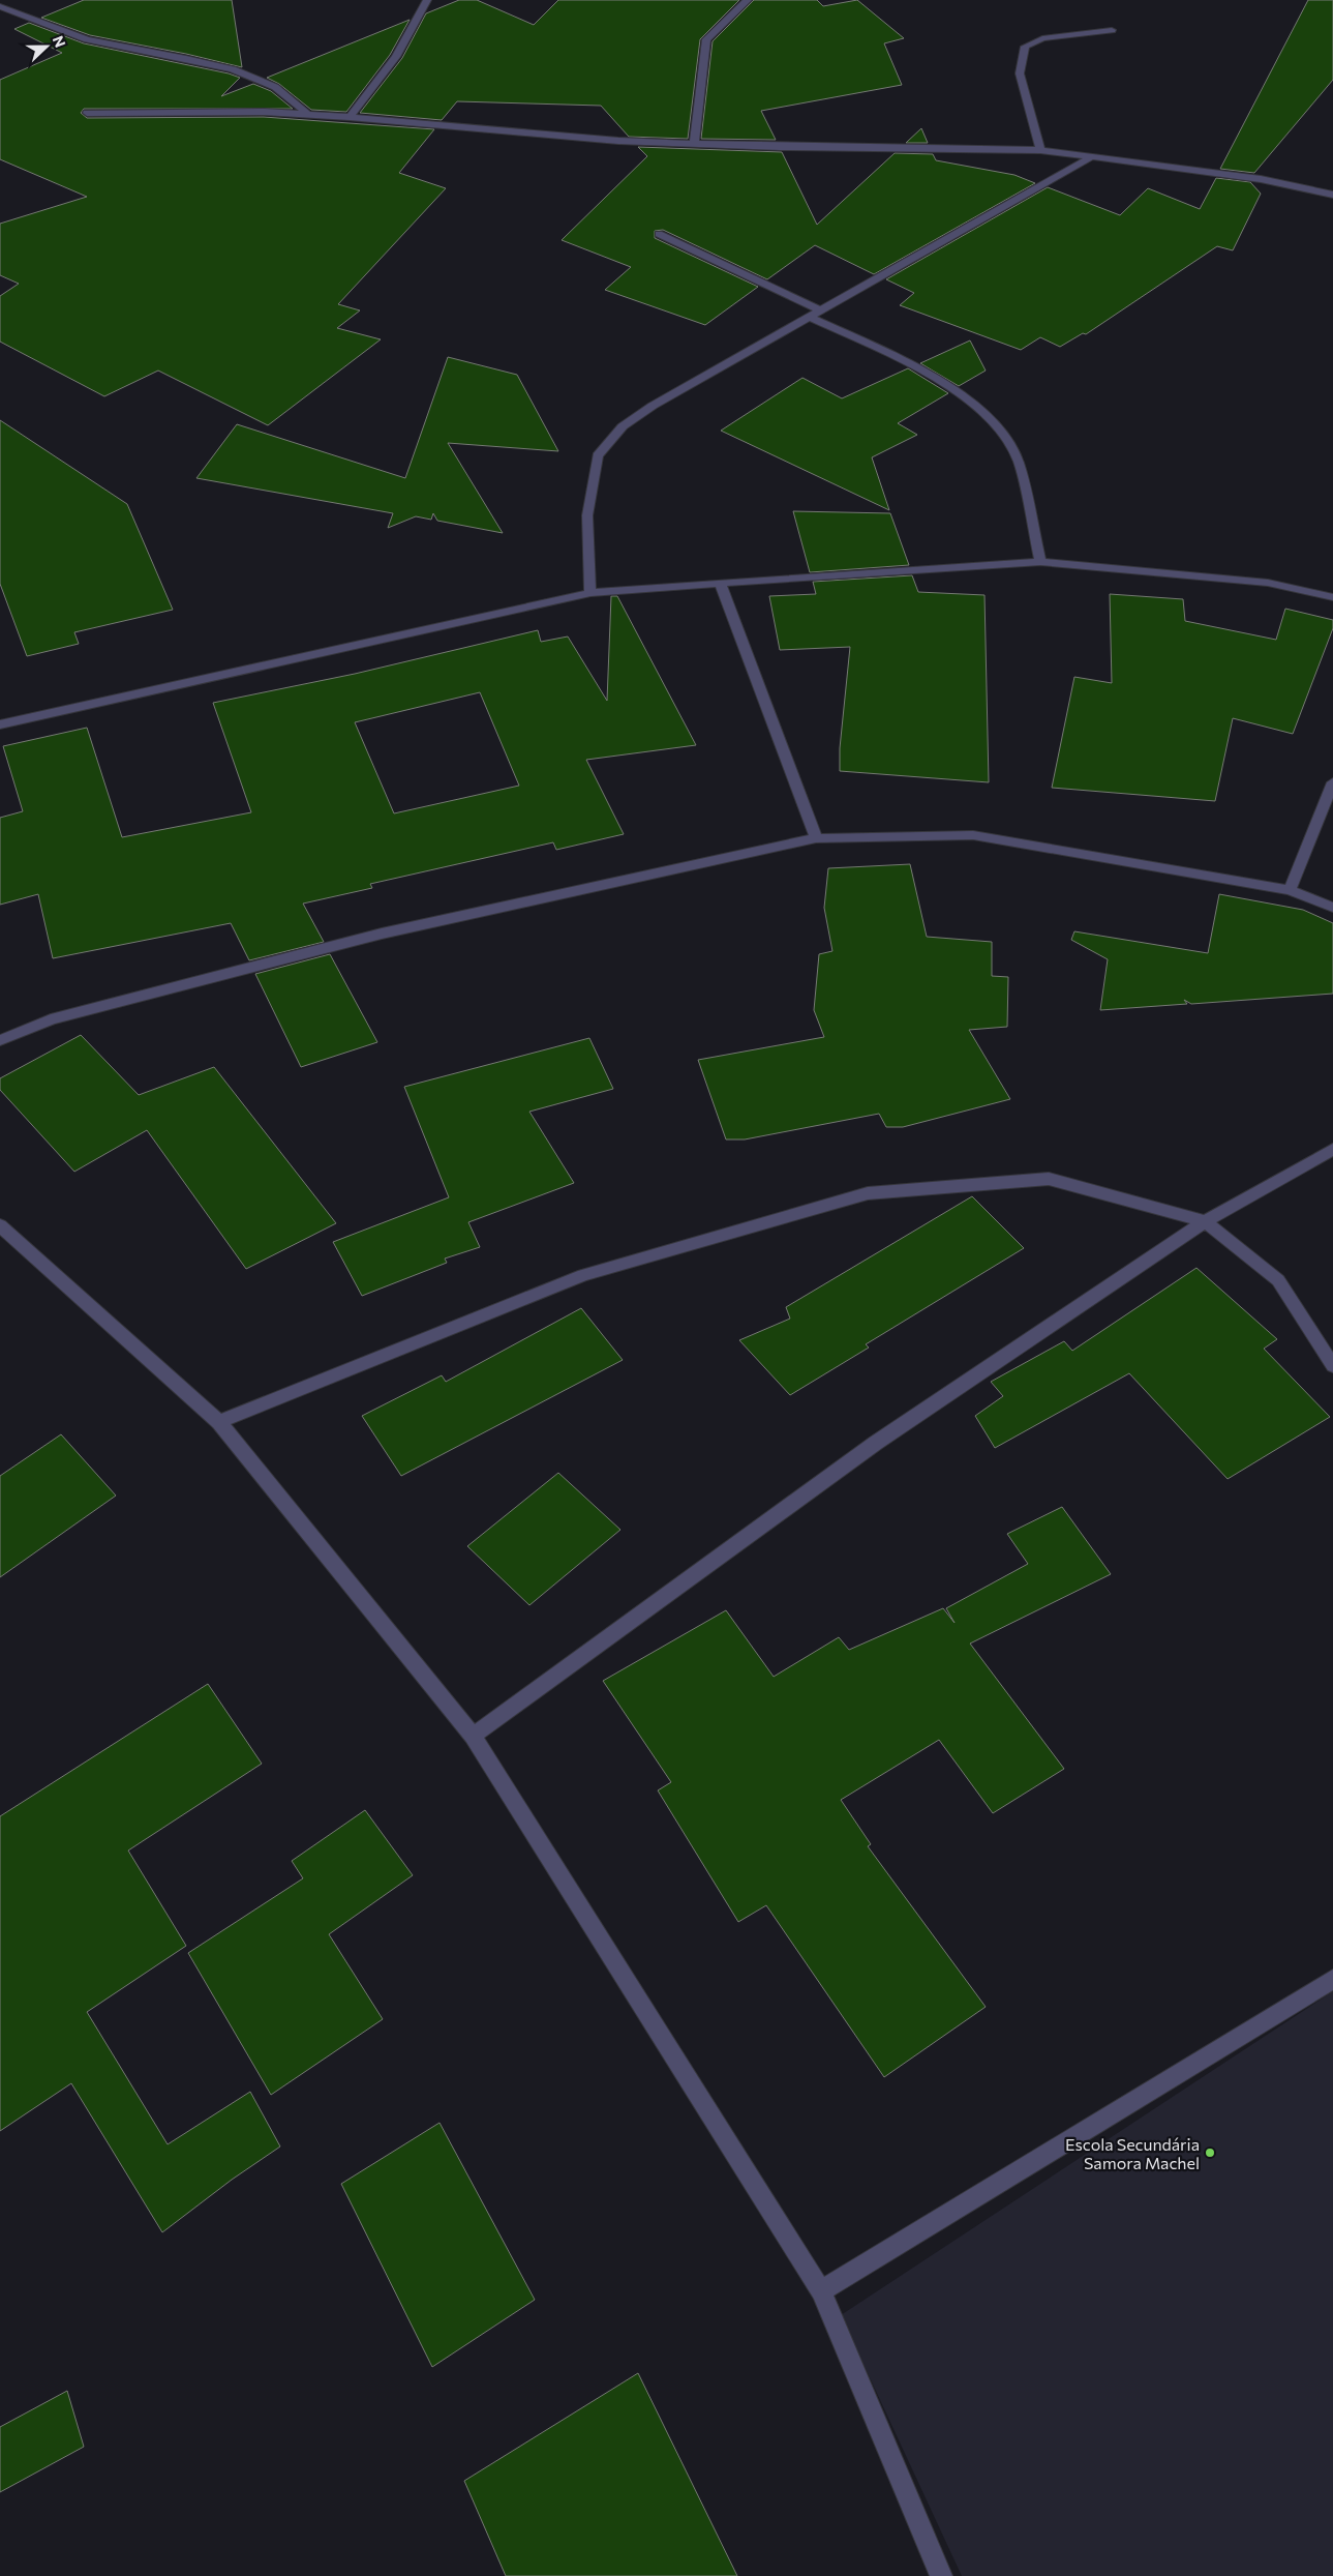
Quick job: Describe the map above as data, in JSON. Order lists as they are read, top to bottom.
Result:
{
  "places": ["Escola Secundária Samora Machel"],
  "north": "right"
}
